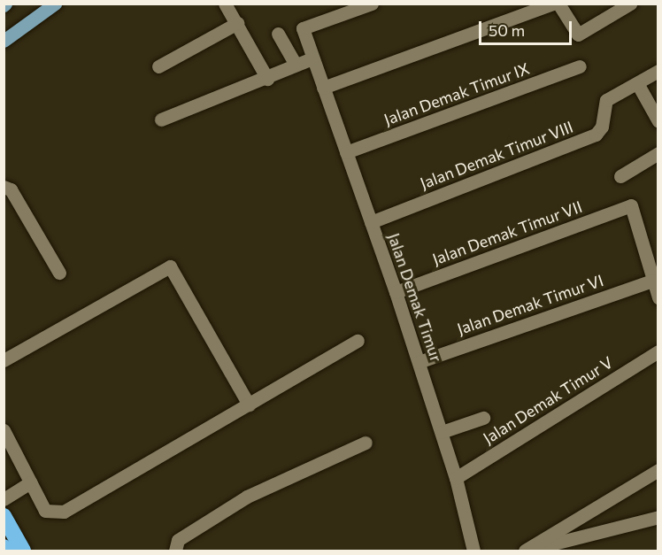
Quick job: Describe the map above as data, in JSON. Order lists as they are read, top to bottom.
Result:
{
  "streets": {
    "street": [
      "Jalan Demak Timur IX",
      "Jalan Demak Timur VIII",
      "Jalan Demak Timur VII",
      "Jalan Demak Timur",
      "Jalan Demak Timur VI",
      "Jalan Demak Timur V"
    ]
  },
  "crossings": [
    ["Jalan Demak Timur IX", "Jalan Demak Timur"],
    ["Jalan Demak Timur VIII", "Jalan Demak Timur"],
    ["Jalan Demak Timur VII", "Jalan Demak Timur"],
    ["Jalan Demak Timur", "Jalan Demak Timur VI"],
    ["Jalan Demak Timur", "Jalan Demak Timur V"]
  ],
  "scale_bar": "50 m"
}
